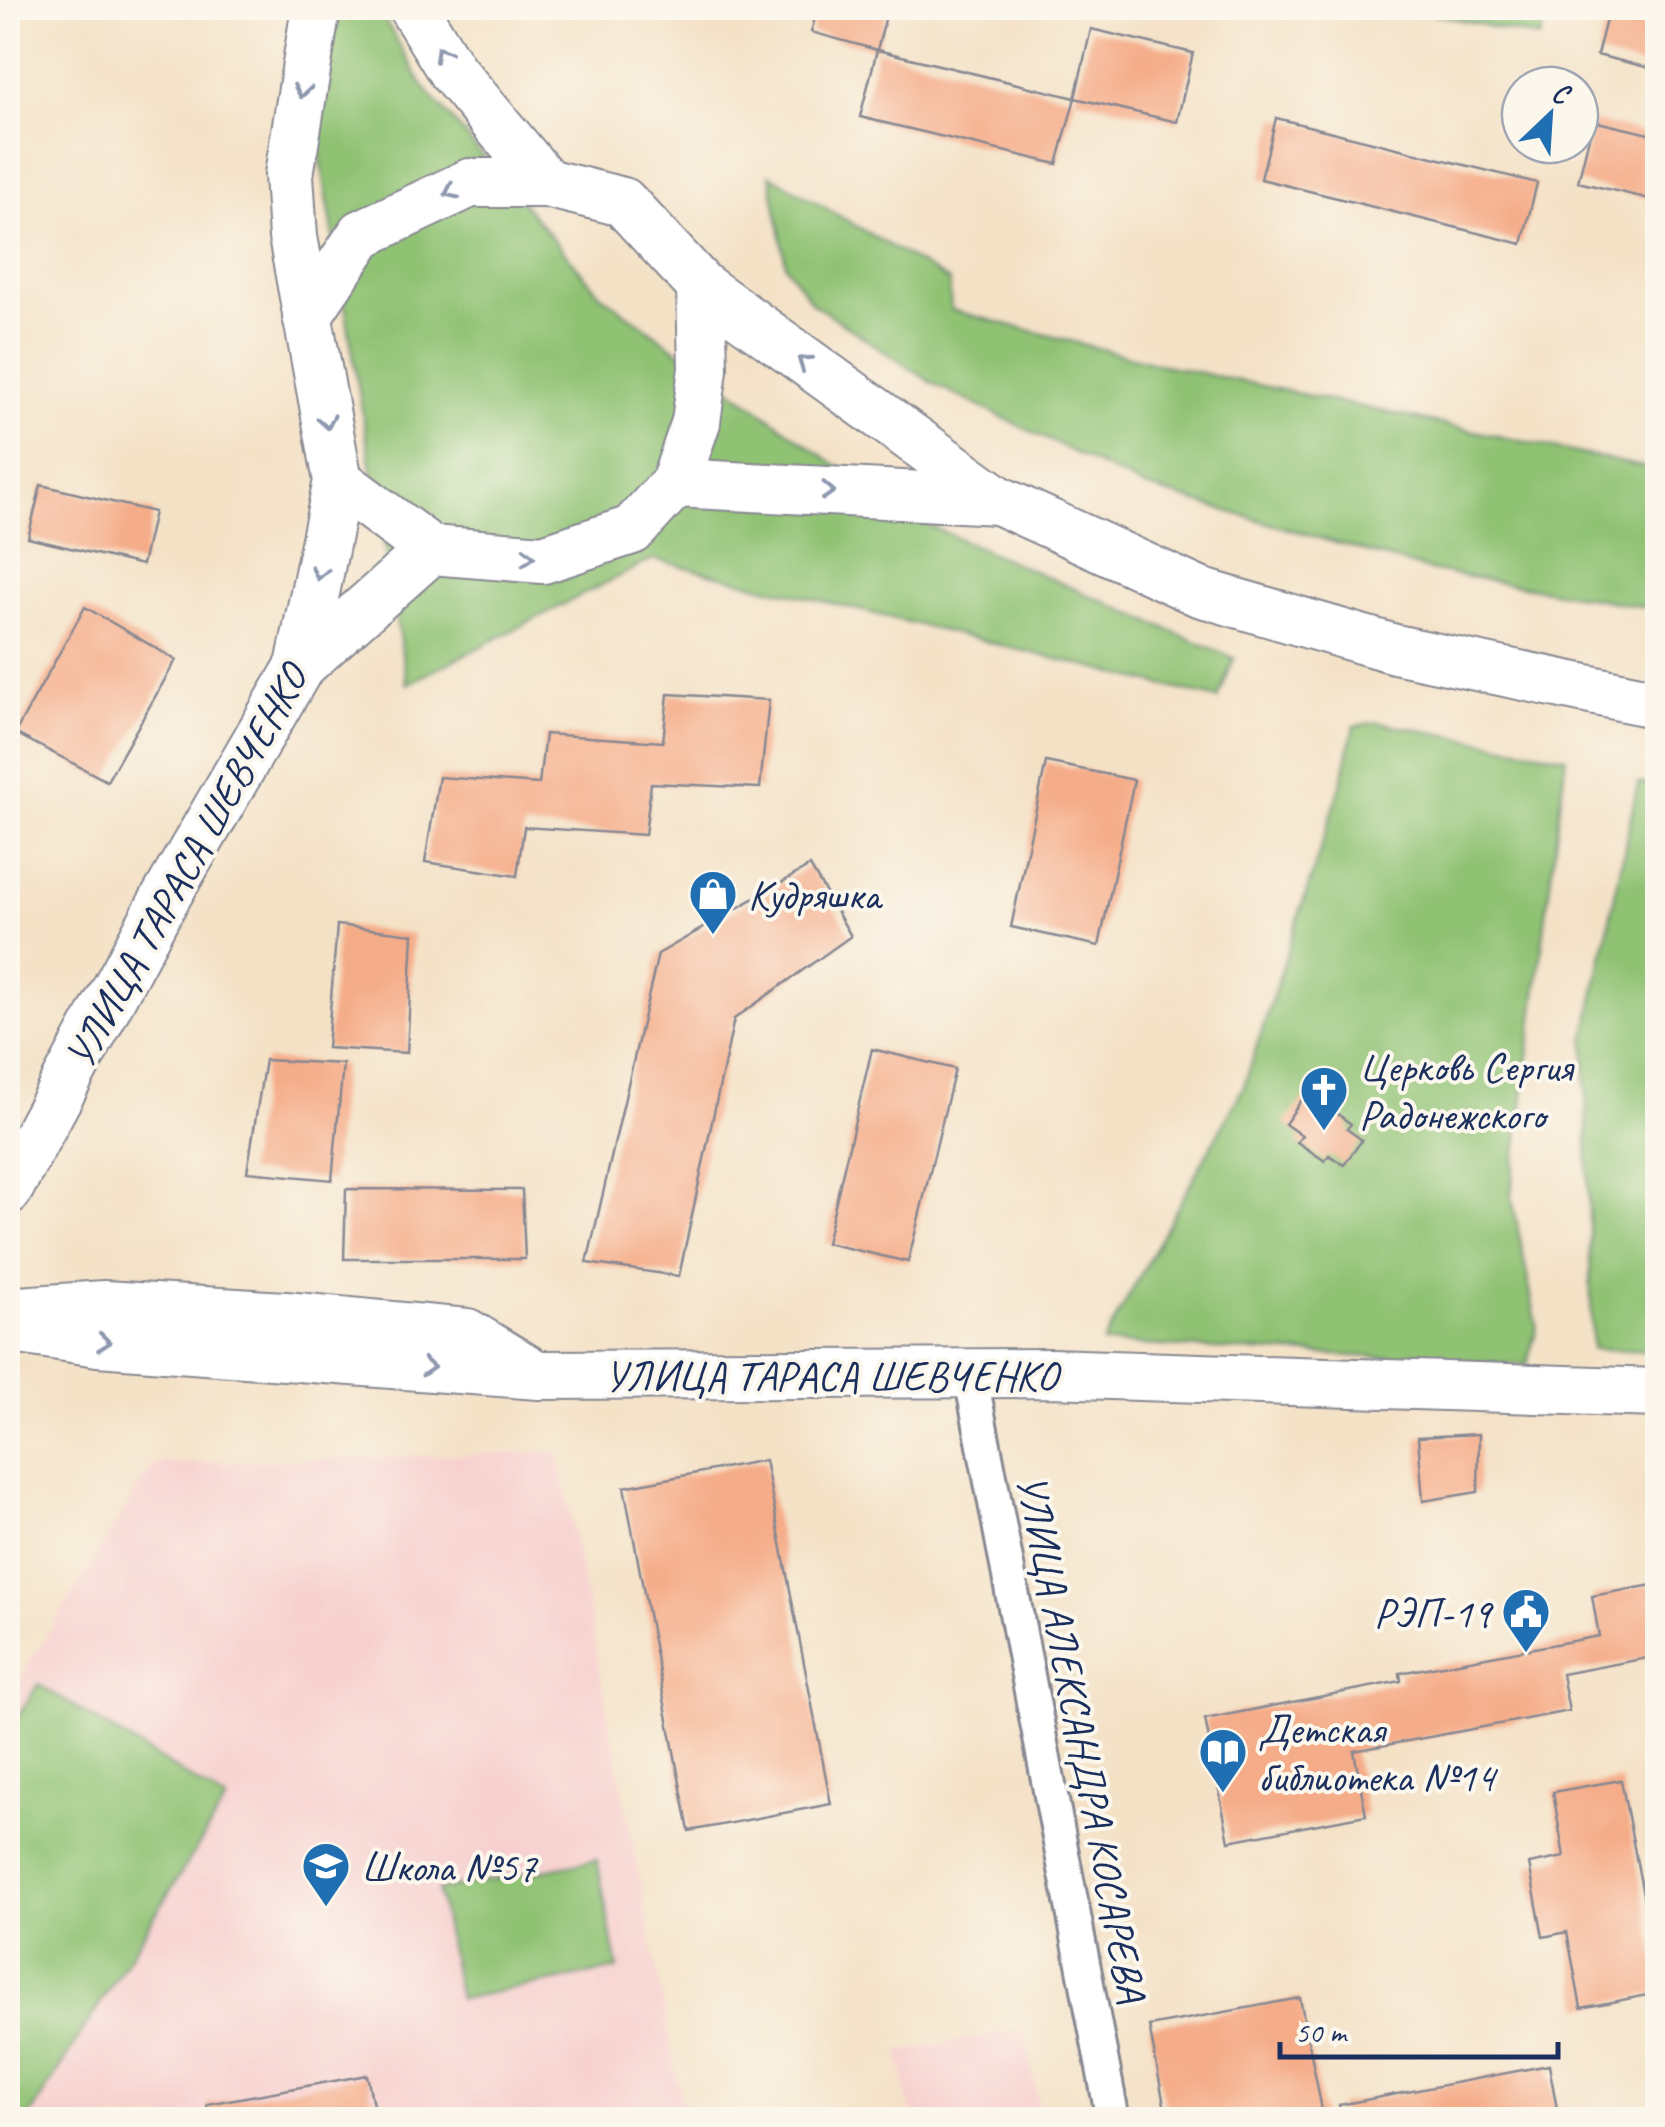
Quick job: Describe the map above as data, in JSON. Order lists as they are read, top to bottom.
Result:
{
  "streets": {
    "main road": ["УЛИЦА ТАРАСА ШЕВЧЕНКО"],
    "street": ["УЛИЦА АЛЕКСАНДРА КОСАРЕВА"]
  },
  "crossings": [
    ["УЛИЦА ТАРАСА ШЕВЧЕНКО", "УЛИЦА АЛЕКСАНДРА КОСАРЕВА"]
  ],
  "places": {
    "shop": ["Кудряшка"],
    "church": ["Церковь Сергия Радонежского"],
    "public building": ["РЭП-19"],
    "library": ["Детская библиотека №14"],
    "school or university": ["Школа №57"]
  },
  "scale_bar": "50 m",
  "north": "top right"
}
